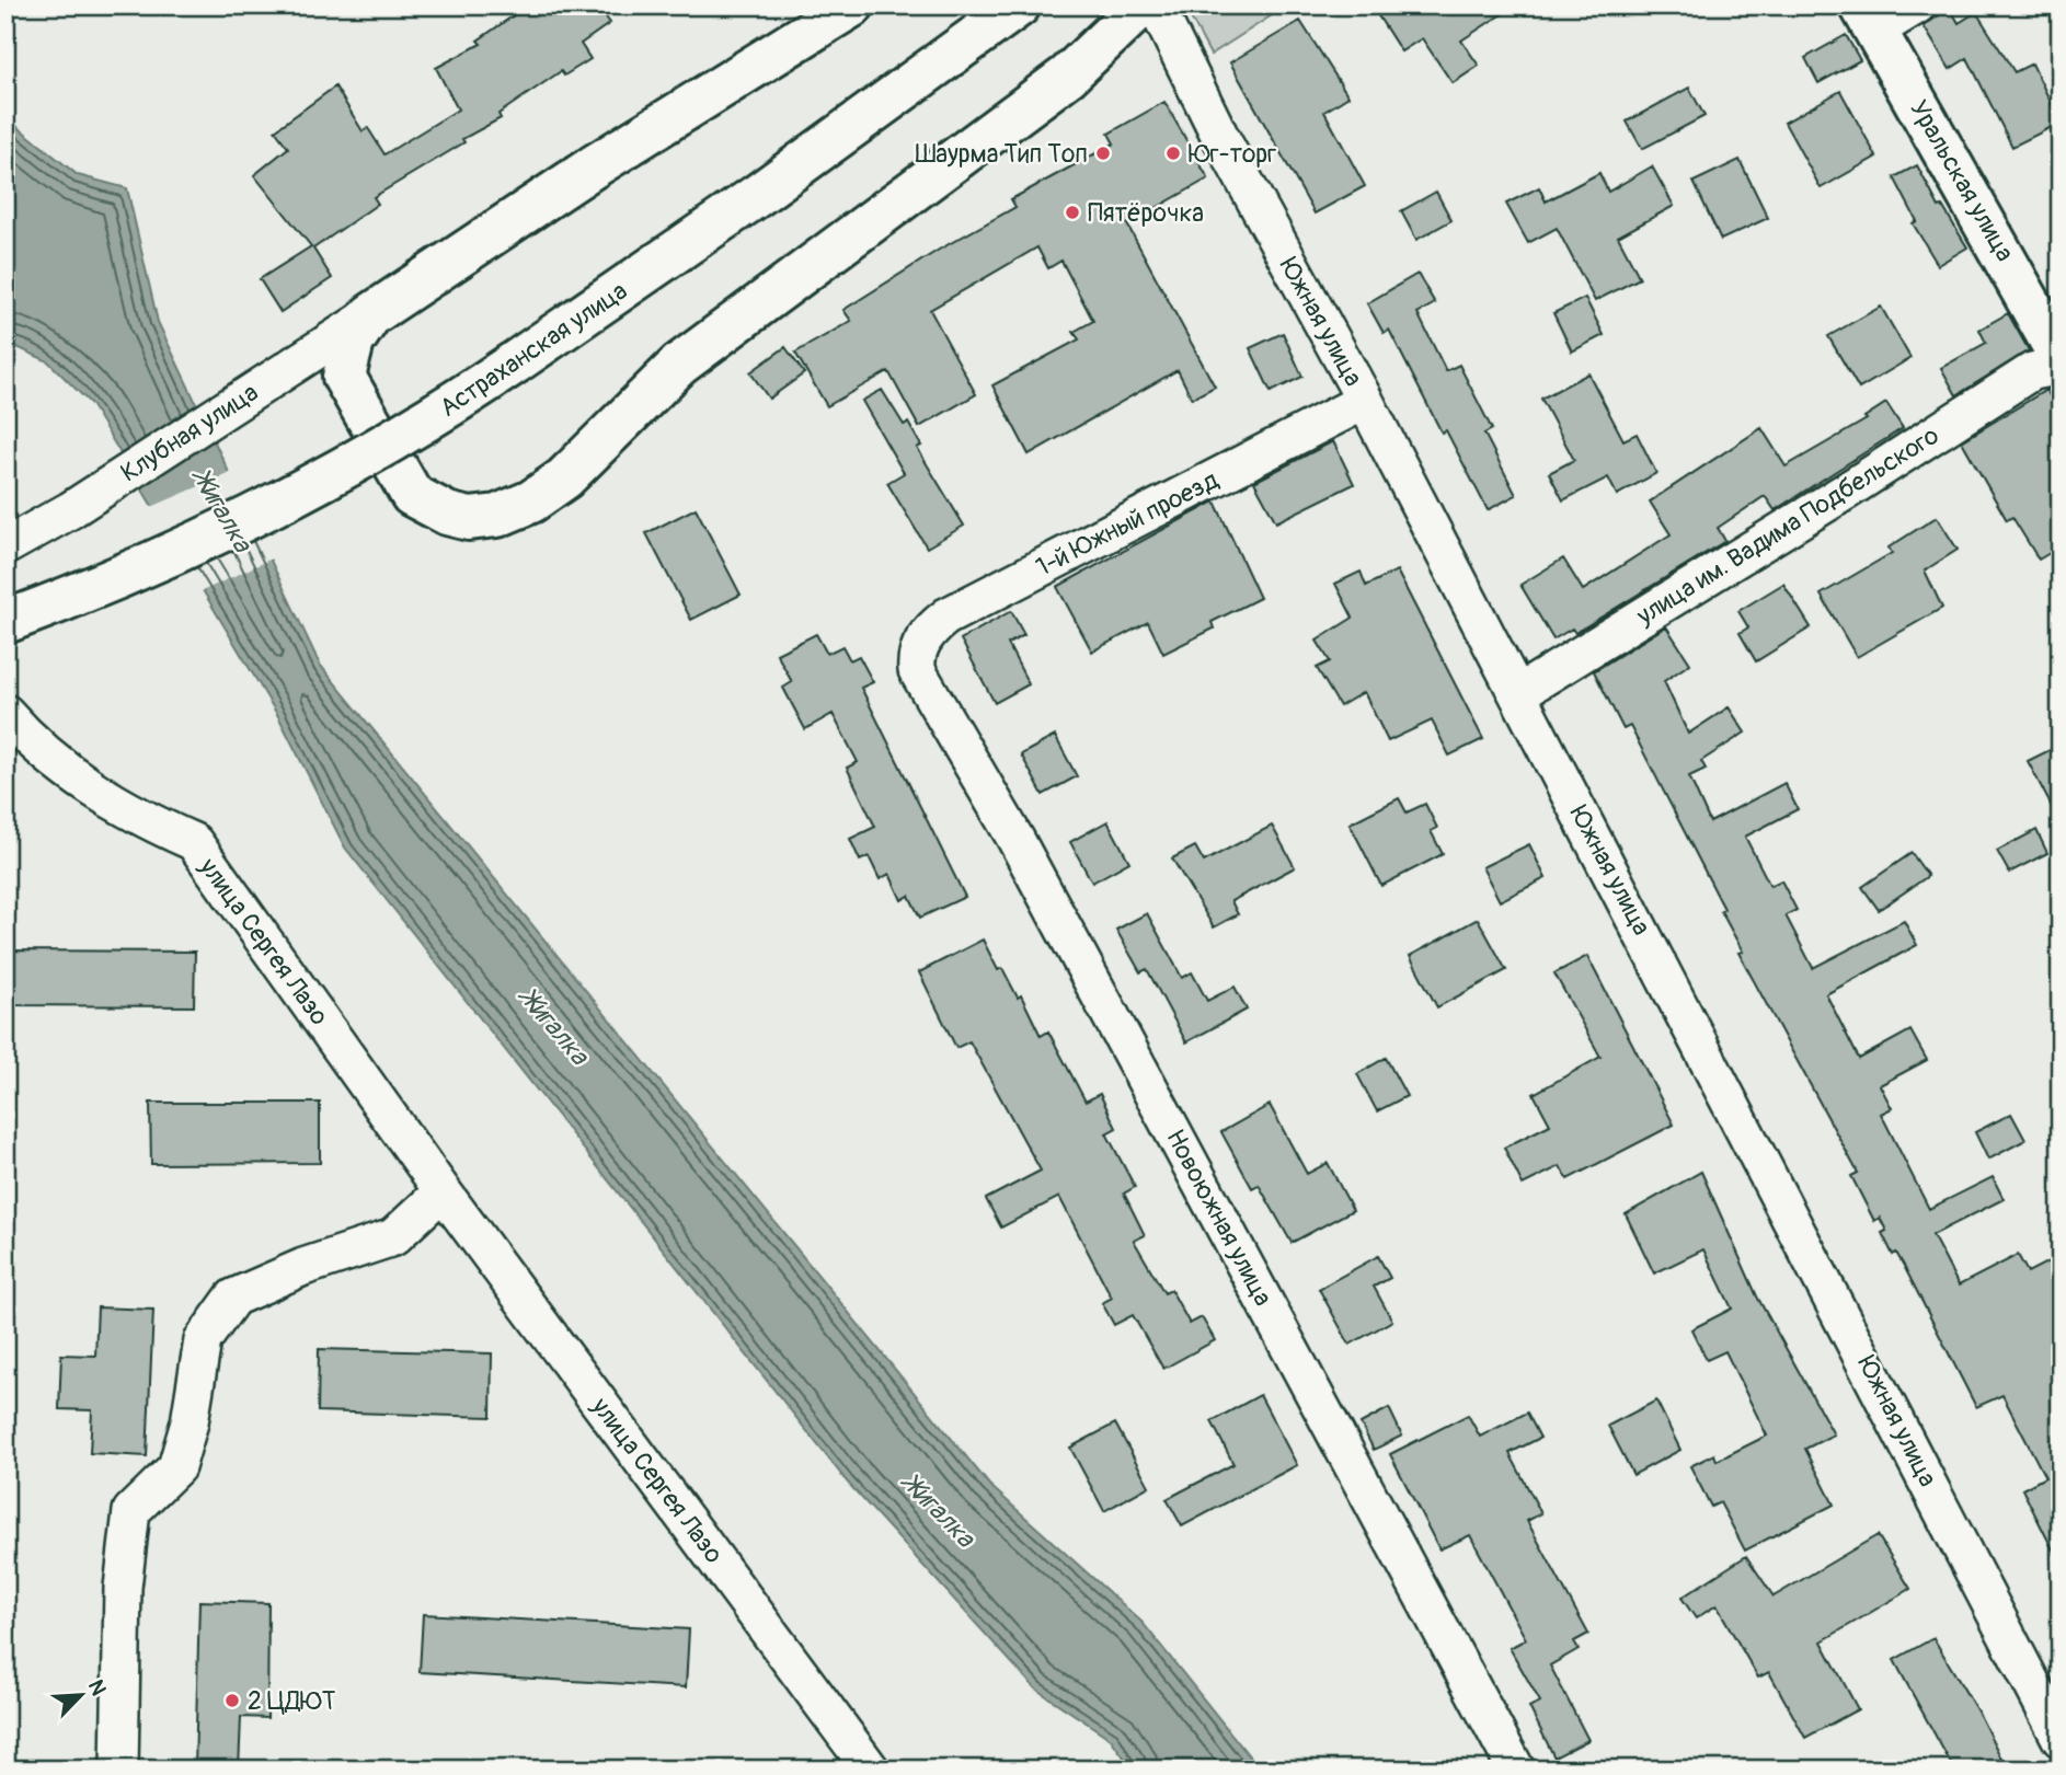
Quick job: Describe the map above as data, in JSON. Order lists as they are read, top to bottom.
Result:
{
  "streets": {
    "street": [
      "Уральская улица",
      "Южная улица",
      "Астраханская улица",
      "Клубная улица",
      "1-й Южный проезд",
      "улица им. Вадима Подбельского",
      "улица Сергея Лазо",
      "Новоюжная улица"
    ]
  },
  "crossings": [
    ["Южная улица", "1-й Южный проезд"],
    ["Южная улица", "улица им. Вадима Подбельского"],
    ["1-й Южный проезд", "Новоюжная улица"]
  ],
  "water": ["Жигалка"],
  "places": [
    "Шаурма Тип Топ",
    "Юг-торг",
    "Пятёрочка",
    "2 ЦДЮТ"
  ],
  "north": "top right"
}
